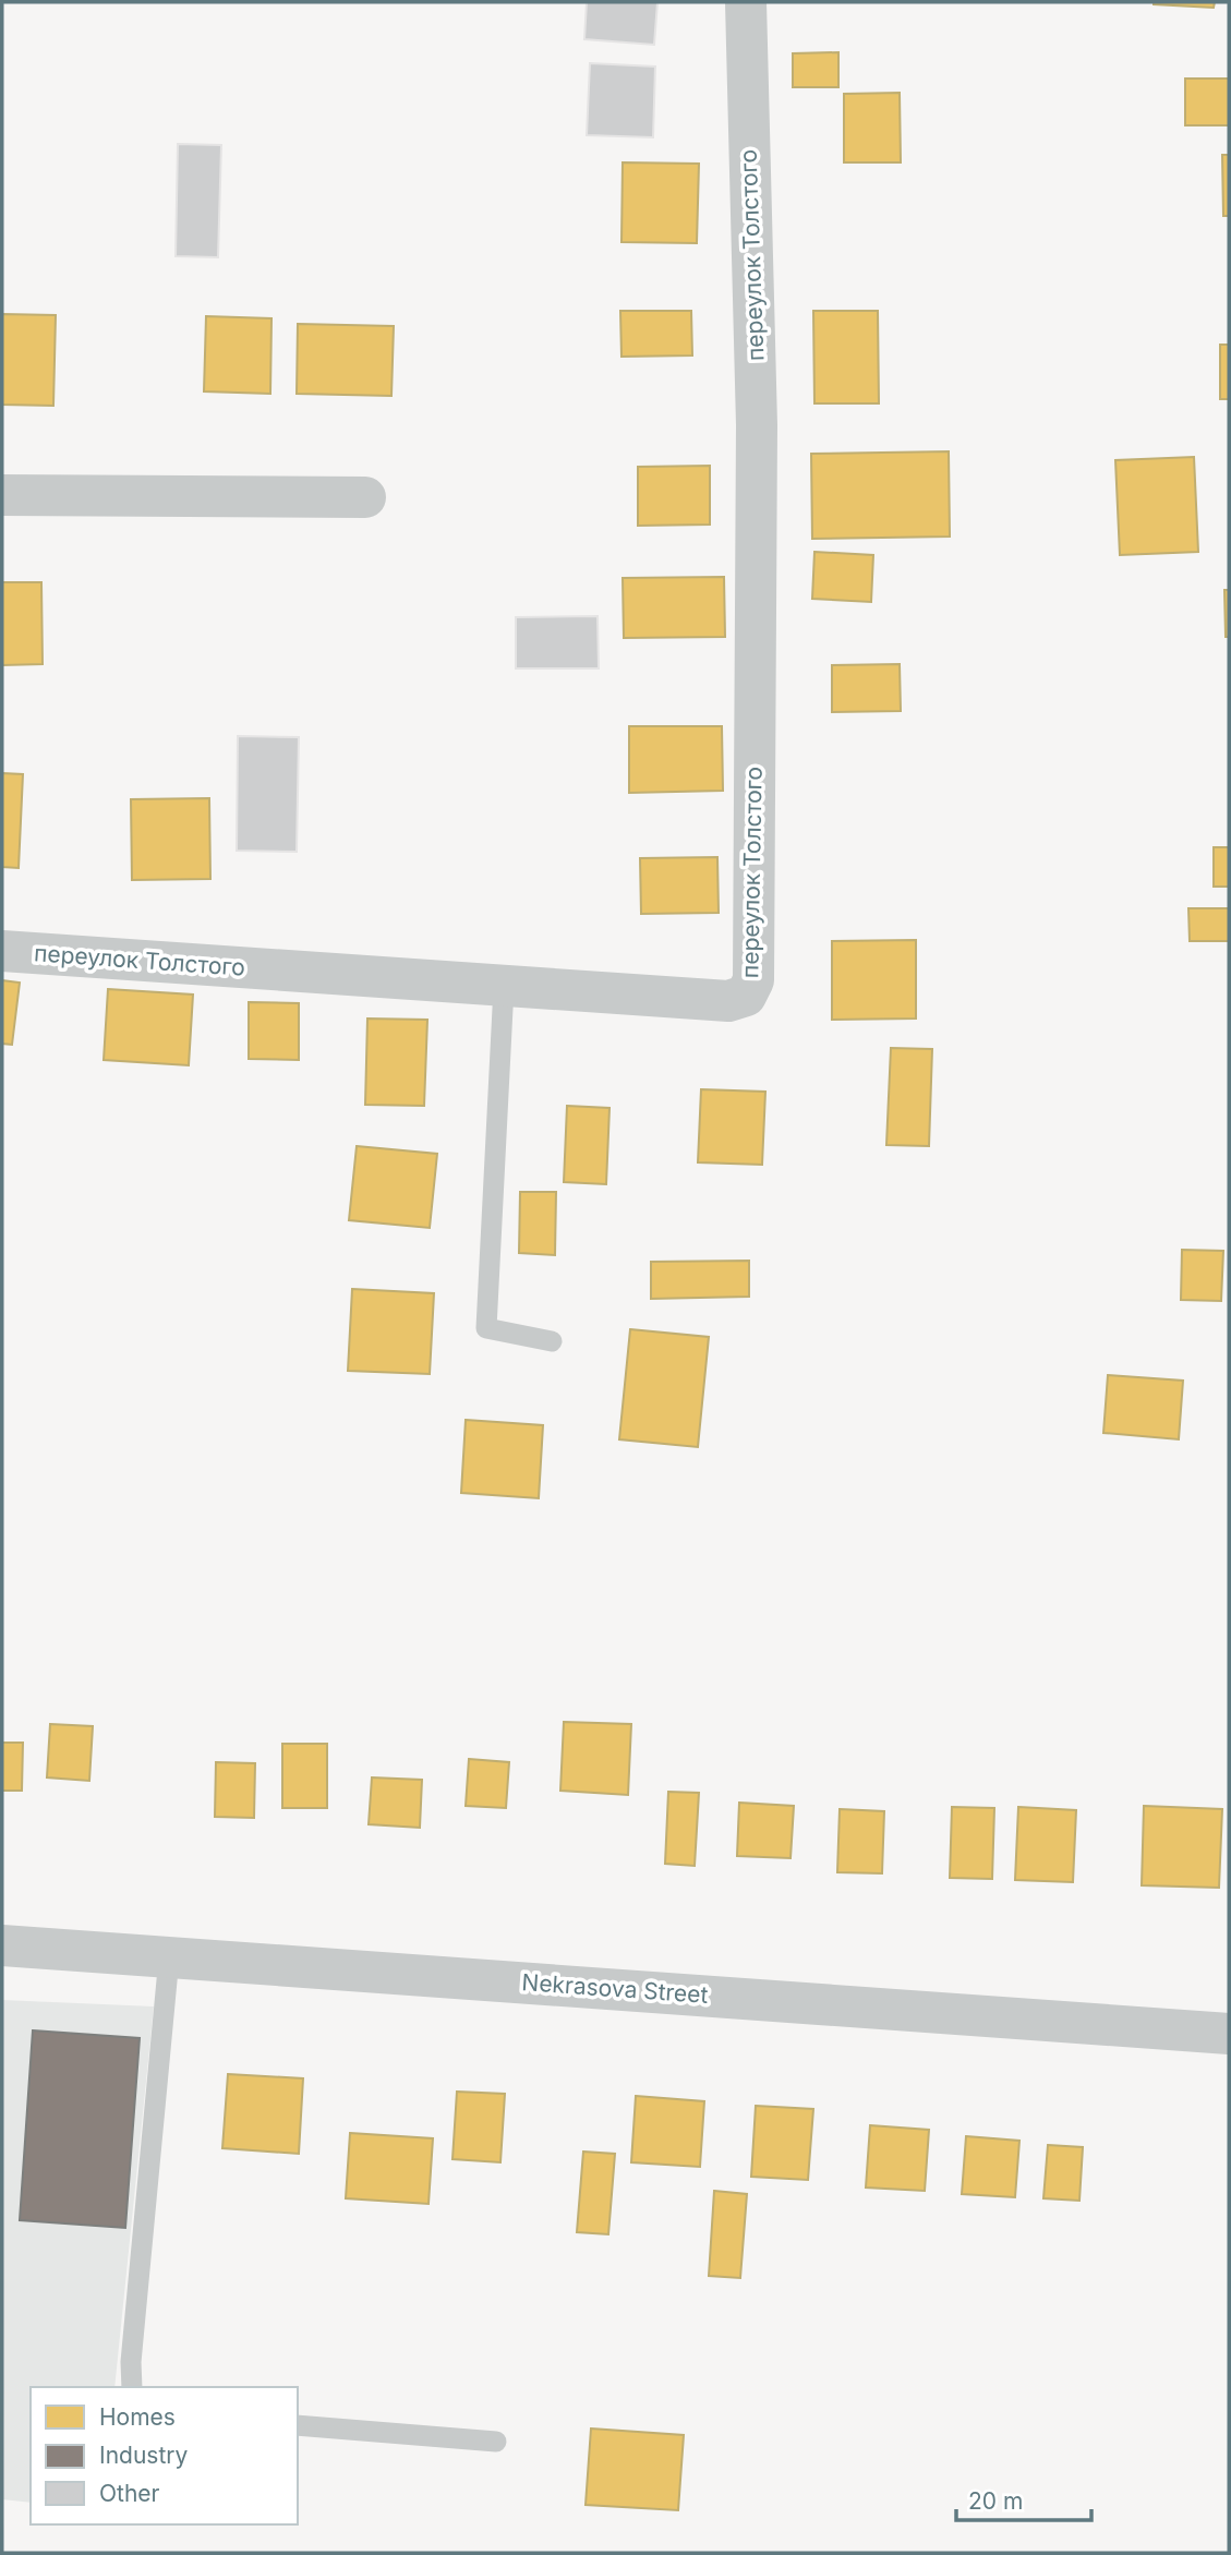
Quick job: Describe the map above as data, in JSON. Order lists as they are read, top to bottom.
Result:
{
  "streets": {
    "street": ["переулок Толстого", "Nekrasova Street"]
  },
  "legend": ["Homes", "Industry", "Other"],
  "scale_bar": "20 m"
}
